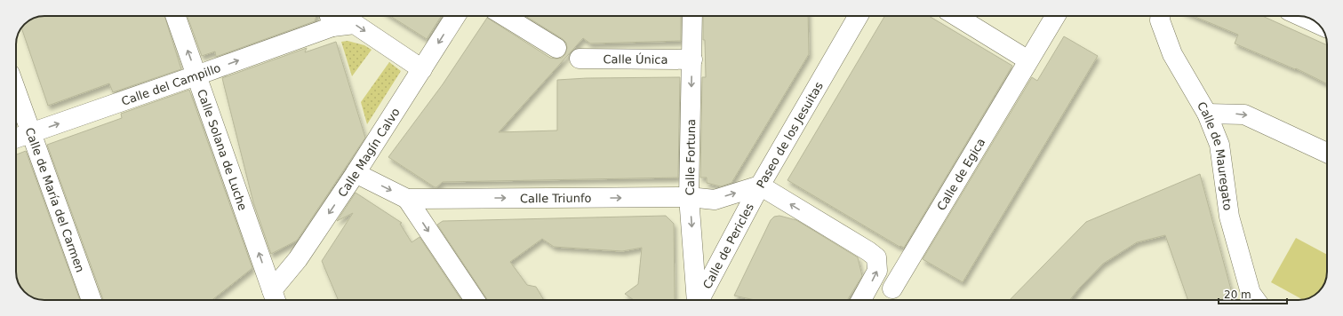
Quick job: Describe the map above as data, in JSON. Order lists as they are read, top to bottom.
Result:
{
  "streets": {
    "street": [
      "Calle Única",
      "Calle del Campillo",
      "Paseo de los Jesuitas",
      "Calle Solana de Luche",
      "Calle Magín Calvo",
      "Calle Fortuna",
      "Calle de Mauregato",
      "Calle de Egica",
      "Calle Triunfo",
      "Calle de María del Carmen",
      "Calle de Pericles"
    ]
  },
  "crossings": [
    ["Calle Única", "Calle Fortuna"],
    ["Calle del Campillo", "Calle Solana de Luche"],
    ["Calle del Campillo", "Calle Magín Calvo"],
    ["Calle del Campillo", "Calle de María del Carmen"],
    ["Paseo de los Jesuitas", "Calle Triunfo"],
    ["Paseo de los Jesuitas", "Calle de Pericles"],
    ["Calle Solana de Luche", "Calle Magín Calvo"],
    ["Calle Magín Calvo", "Calle Triunfo"],
    ["Calle Fortuna", "Calle Triunfo"],
    ["Calle Triunfo", "Calle de Pericles"]
  ],
  "one_way": [
    "Calle del Campillo",
    "Paseo de los Jesuitas",
    "Calle Solana de Luche",
    "Calle Magín Calvo",
    "Calle Fortuna",
    "Calle Triunfo"
  ],
  "scale_bar": "20 m"
}
